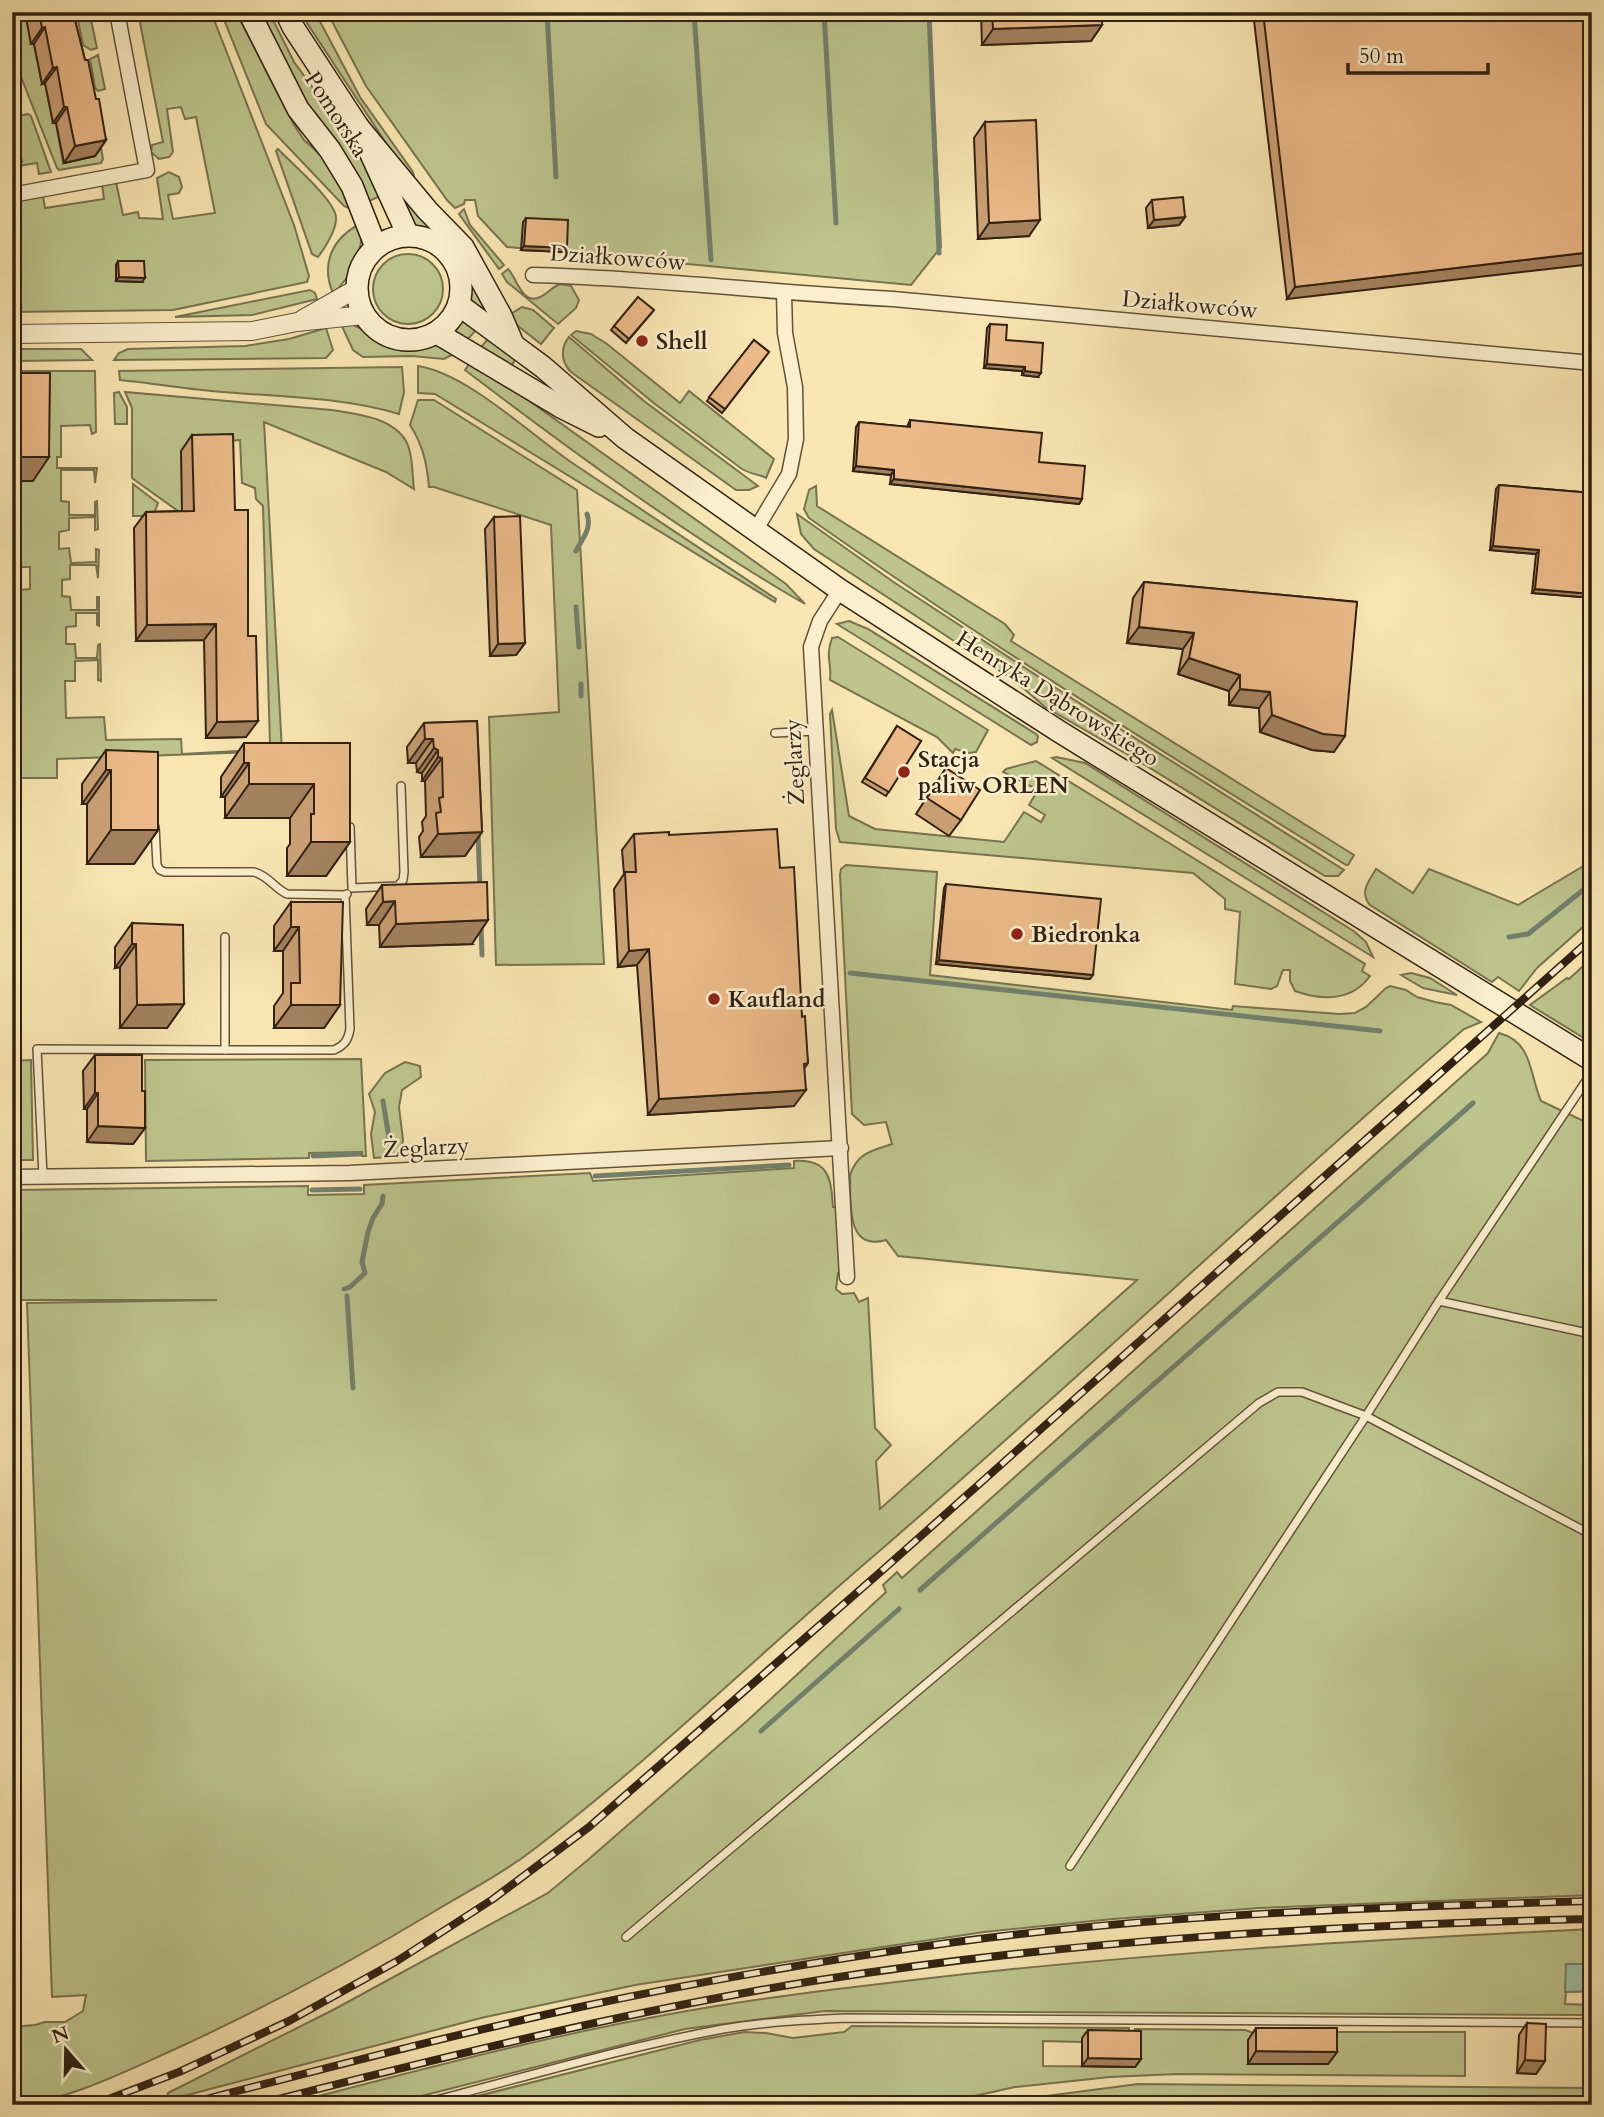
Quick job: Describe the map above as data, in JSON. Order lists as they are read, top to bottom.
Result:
{
  "streets": {
    "main road": ["Pomorska", "Henryka Dąbrowskiego"],
    "street": ["Działkowców", "Żeglarzy"]
  },
  "crossings": [
    ["Pomorska", "Henryka Dąbrowskiego"],
    ["Henryka Dąbrowskiego", "Żeglarzy"]
  ],
  "places": [
    "Shell",
    "Stacja paliw ORLEN",
    "Biedronka",
    "Kaufland"
  ],
  "scale_bar": "50 m",
  "north": "top"
}
